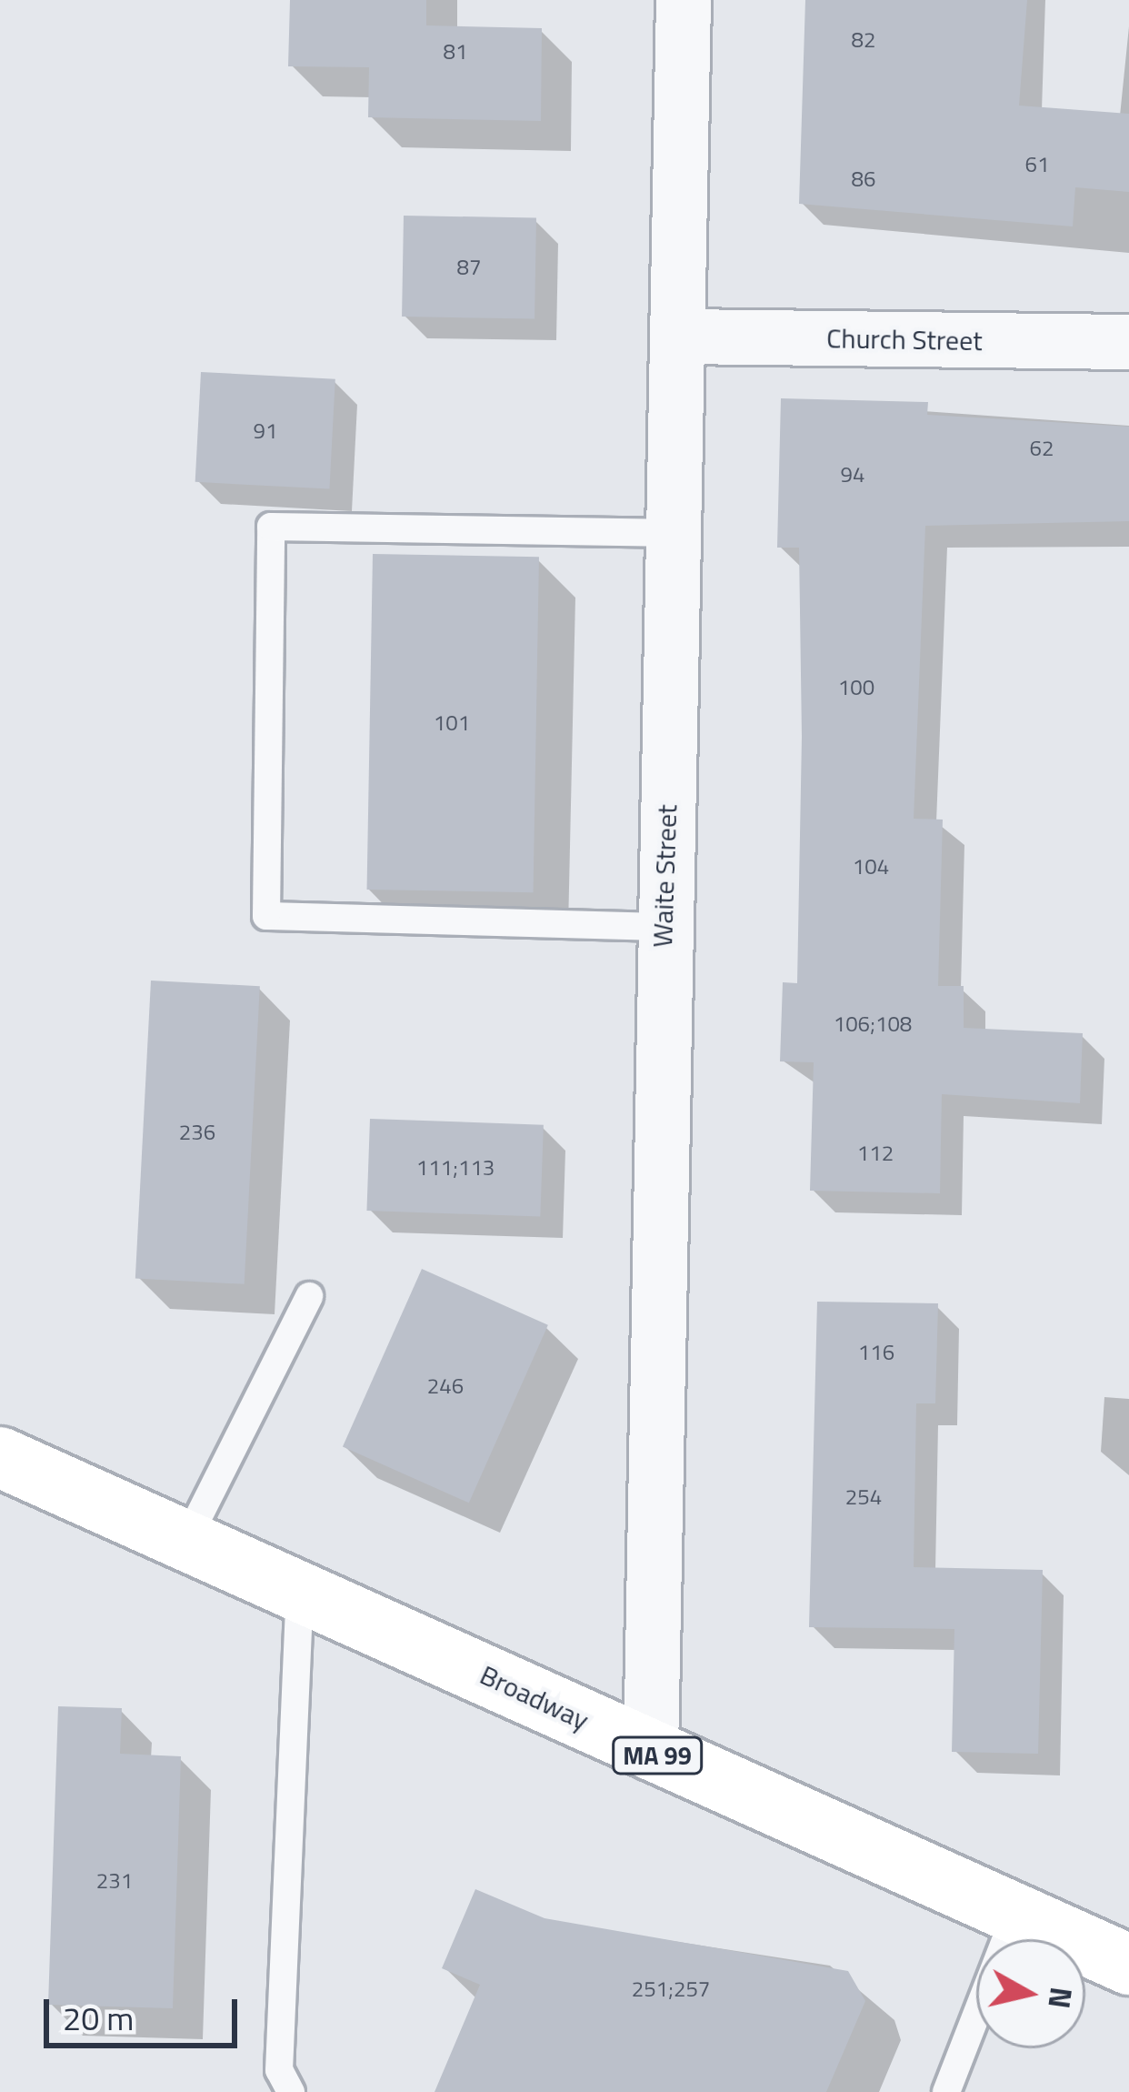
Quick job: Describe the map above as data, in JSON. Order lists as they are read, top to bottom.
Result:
{
  "streets": {
    "main road": ["Broadway", "MA 99"],
    "street": ["Church Street", "Waite Street"]
  },
  "crossings": [
    ["Church Street", "Waite Street"],
    ["Waite Street", "Broadway"]
  ],
  "house_numbers": [
    "82",
    "81",
    "61",
    "86",
    "87",
    "91",
    "62",
    "94",
    "100",
    "101",
    "104",
    "106;108",
    "236",
    "112",
    "111;113",
    "116",
    "246",
    "254",
    "231",
    "251;257"
  ],
  "scale_bar": "20 m",
  "north": "right"
}
